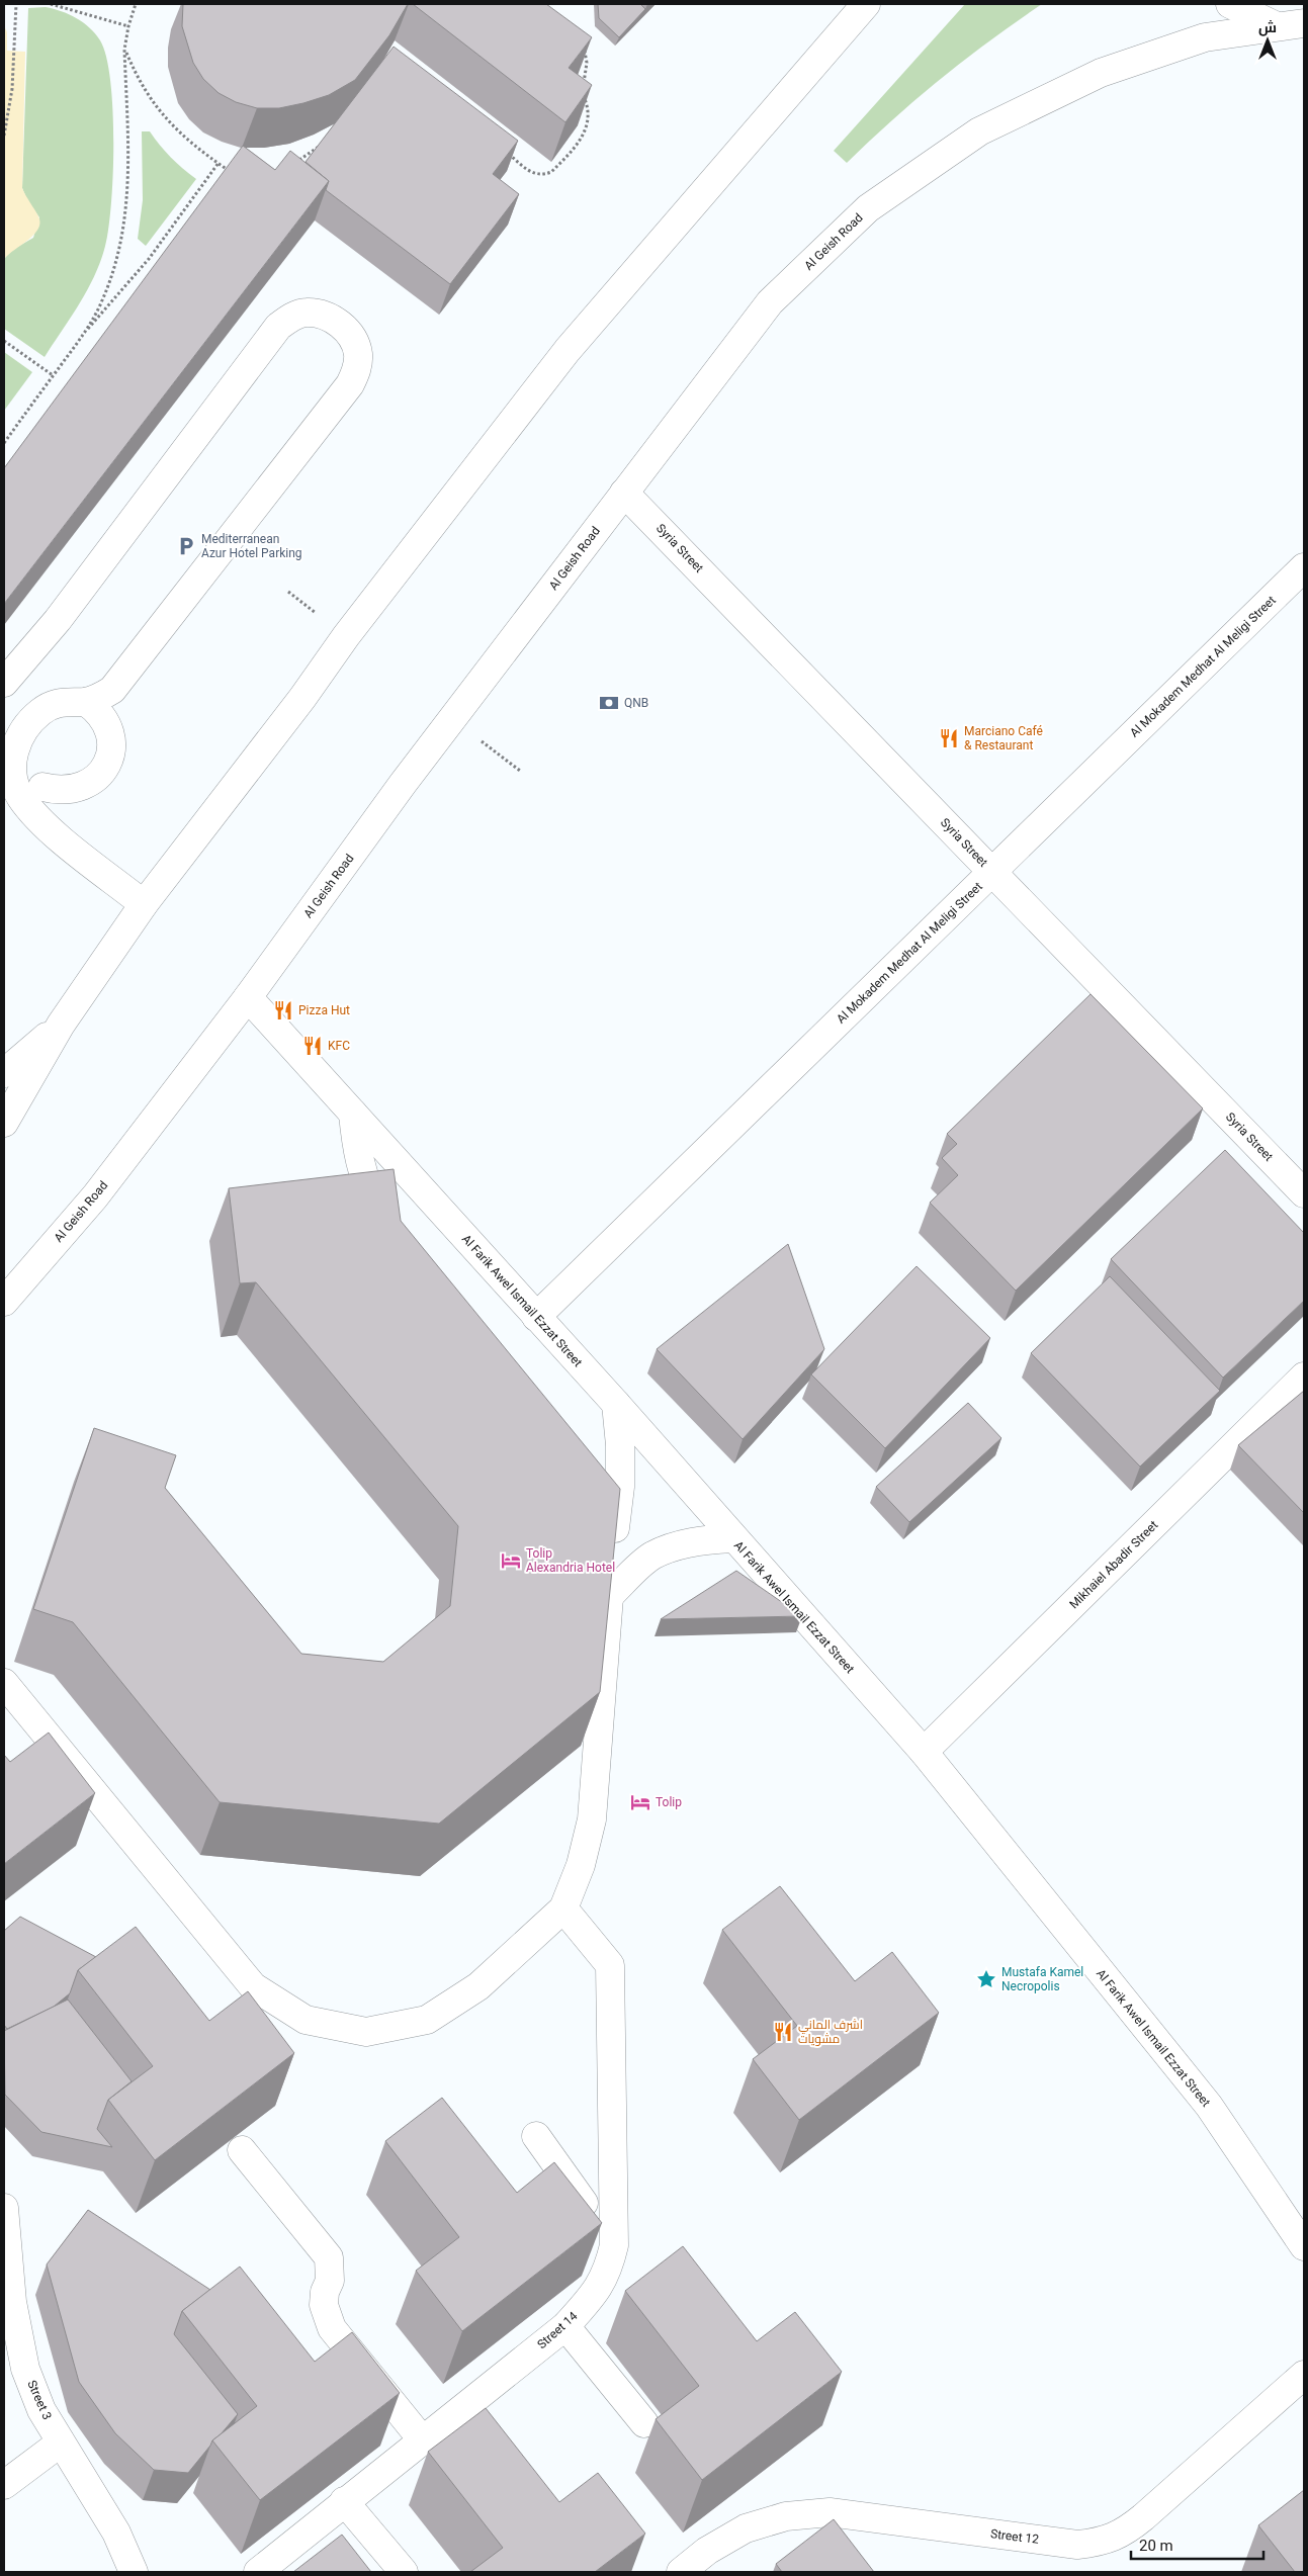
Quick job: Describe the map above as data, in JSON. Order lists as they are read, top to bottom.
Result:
{
  "streets": {
    "main road": [
      "Al Geish Road",
      "Syria Street",
      "Al Mokadem Medhat Al Meligi Street",
      "Al Farik Awel Ismail Ezzat Street",
      "Mikhaiel Abadir Street",
      "Street 14",
      "Street 3",
      "Street 12"
    ]
  },
  "crossings": [
    ["Al Geish Road", "Syria Street"],
    ["Al Geish Road", "Al Farik Awel Ismail Ezzat Street"],
    ["Syria Street", "Al Mokadem Medhat Al Meligi Street"],
    ["Al Mokadem Medhat Al Meligi Street", "Al Farik Awel Ismail Ezzat Street"],
    ["Al Farik Awel Ismail Ezzat Street", "Mikhaiel Abadir Street"]
  ],
  "places": {
    "parking": ["Mediterranean Azur Hotel Parking"],
    "bank": ["QNB"],
    "restaurant": [
      "Marciano Café & Restaurant",
      "Pizza Hut",
      "KFC",
      "اشرف الماني مشويات"
    ],
    "hotel": ["Tolip Alexandria Hotel", "Tolip"],
    "place": ["Mustafa Kamel Necropolis"]
  },
  "scale_bar": "20 m",
  "north": "top"
}
